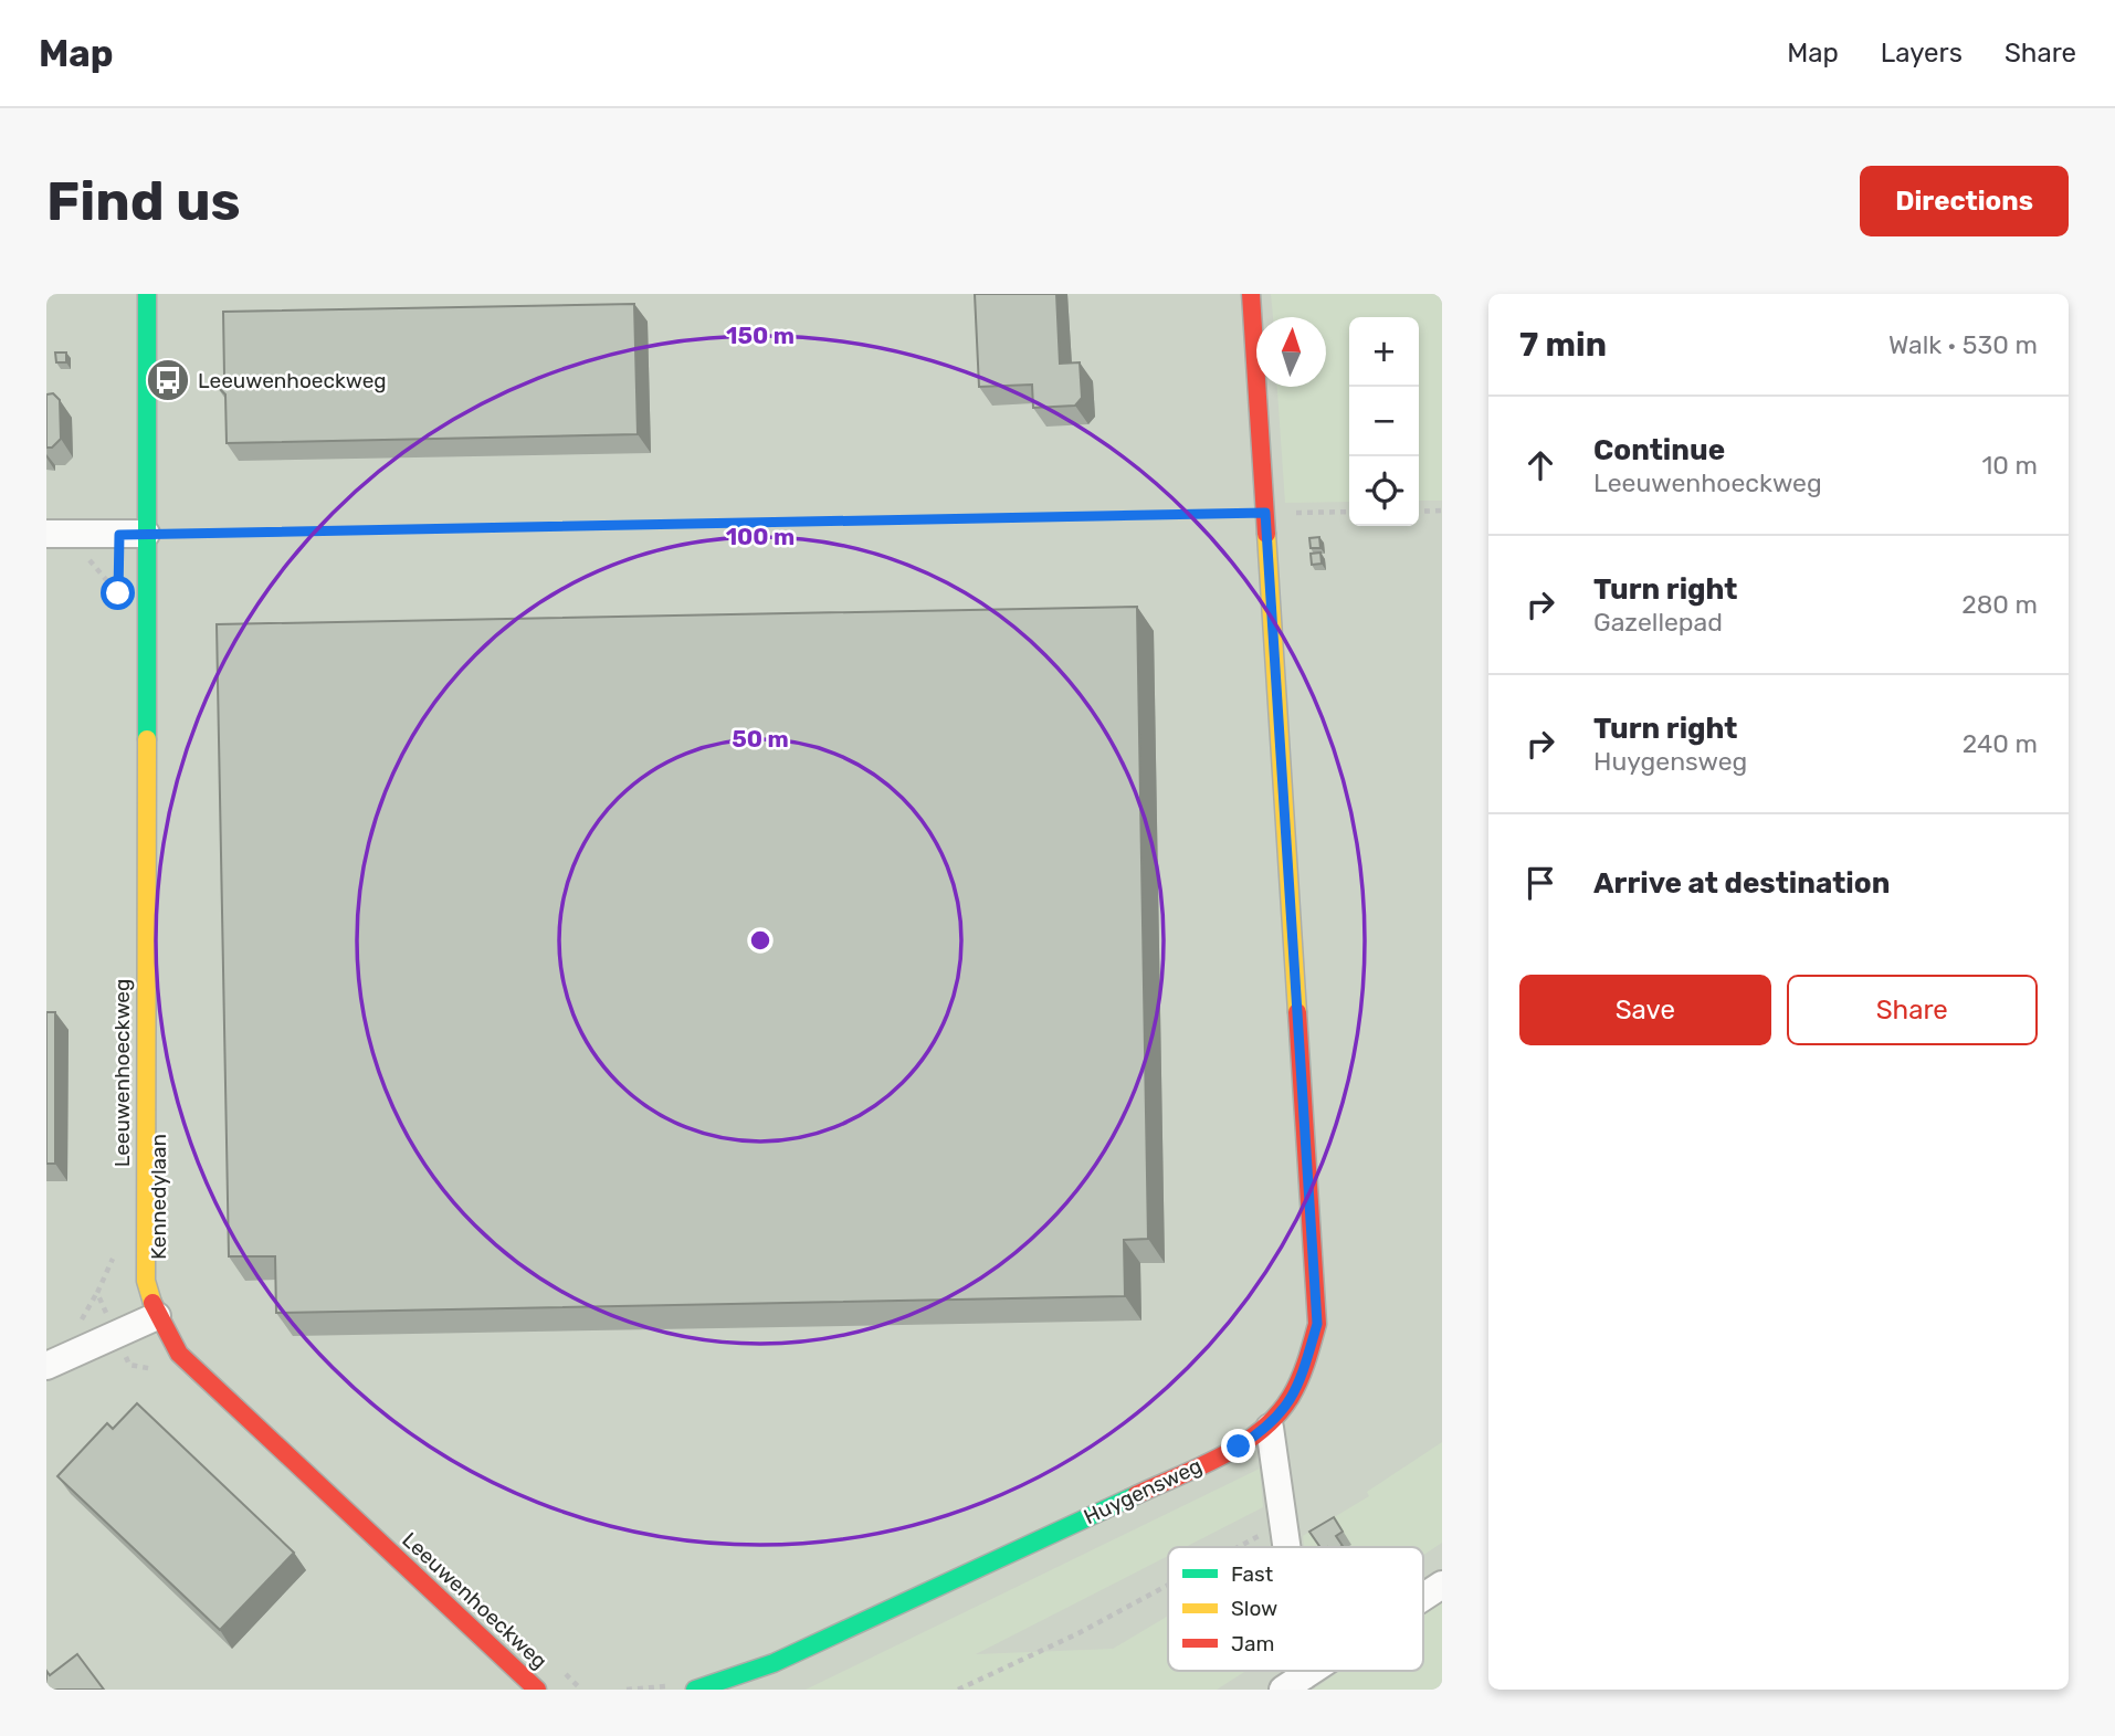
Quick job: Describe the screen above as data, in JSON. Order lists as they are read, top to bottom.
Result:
{
  "streets": {
    "street": ["Leeuwenhoeckweg", "Huygensweg"]
  },
  "places": {
    "bus stop": ["Leeuwenhoeckweg"]
  },
  "legend": ["Fast", "Slow", "Jam"],
  "north": "top",
  "page": {
    "header": "Map",
    "nav": ["Map", "Layers", "Share"],
    "buttons": [
      "Directions",
      ["Save", "Share"]
    ],
    "title": "Find us",
    "heading": ["7 min", "Walk · 530 m"],
    "map_buttons": ["+", "−"],
    "list": [
      ["Continue", "Leeuwenhoeckweg", "10 m"],
      ["Turn right", "Gazellepad", "280 m"],
      ["Turn right", "Huygensweg", "240 m"],
      "Arrive at destination"
    ]
  },
  "rings": ["150 m", "100 m", "50 m"]
}
